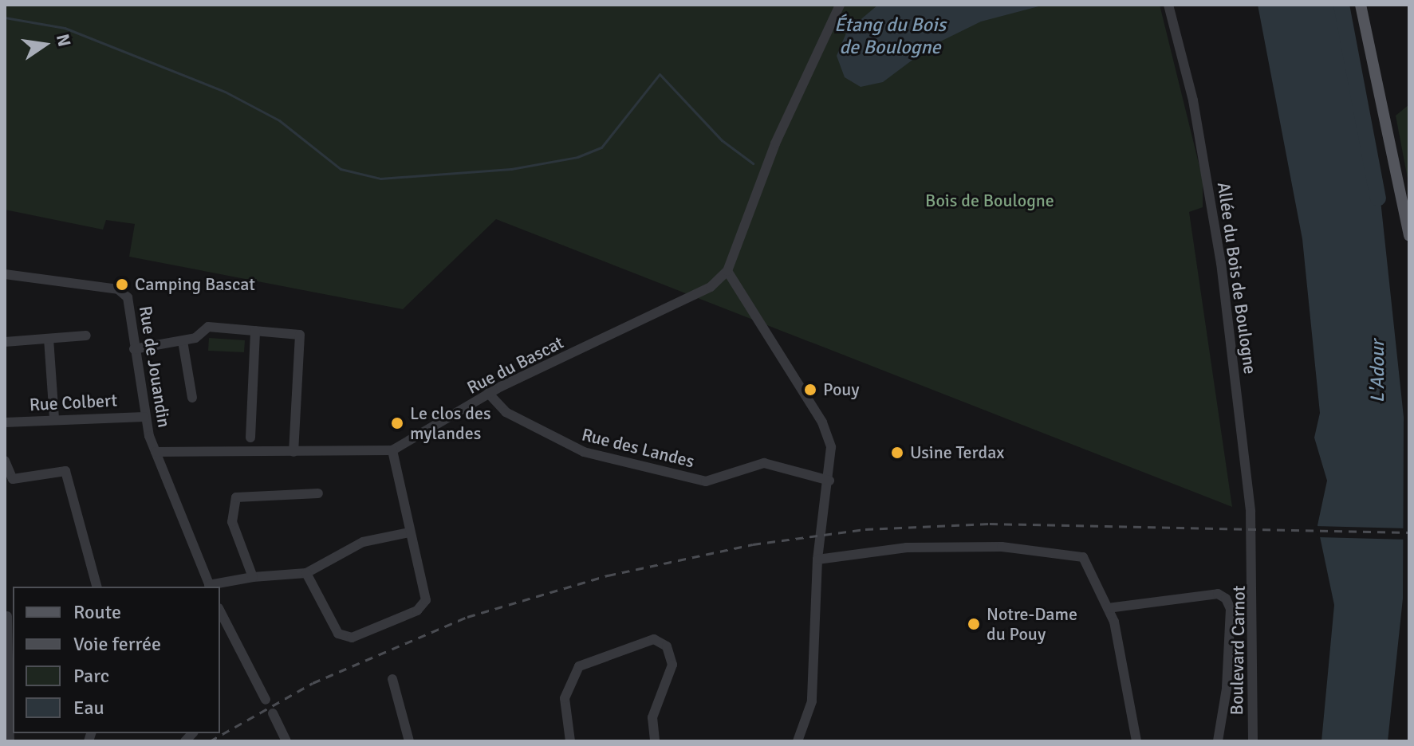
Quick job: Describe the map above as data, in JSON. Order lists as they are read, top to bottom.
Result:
{
  "streets": {
    "street": [
      "Allée du Bois de Boulogne",
      "Rue du Bascat",
      "Rue de Jouandin",
      "Rue Colbert",
      "Rue des Landes",
      "Boulevard Carnot"
    ]
  },
  "crossings": [
    ["Allée du Bois de Boulogne", "Boulevard Carnot"],
    ["Rue du Bascat", "Rue des Landes"],
    ["Rue de Jouandin", "Rue Colbert"]
  ],
  "water": ["Étang du Bois de Boulogne", "L'Adour"],
  "parks": ["Bois de Boulogne"],
  "places": [
    "Camping Bascat",
    "Pouy",
    "Le clos des mylandes",
    "Usine Terdax",
    "Notre-Dame du Pouy"
  ],
  "legend": [
    "Route",
    "Voie ferrée",
    "Parc",
    "Eau"
  ],
  "north": "right"
}
